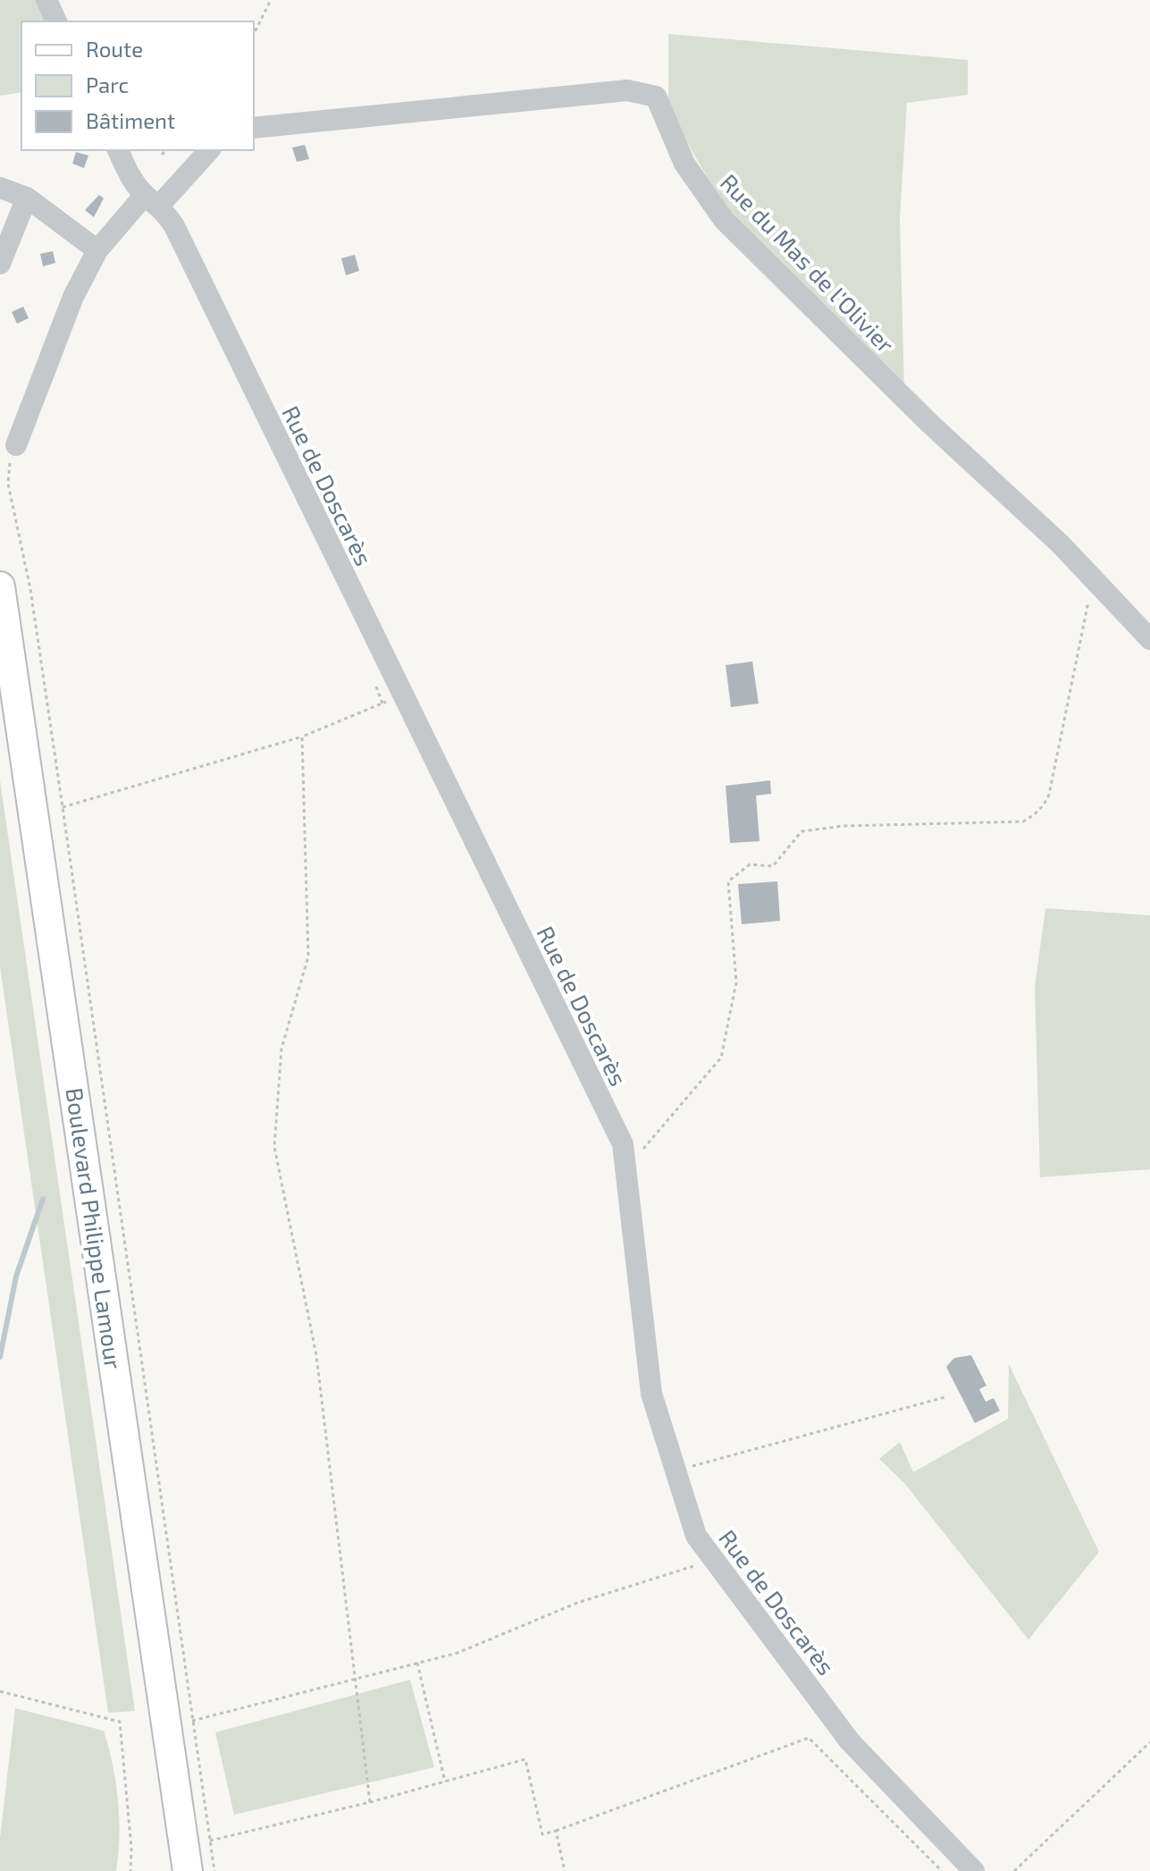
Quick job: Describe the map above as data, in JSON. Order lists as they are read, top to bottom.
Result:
{
  "streets": {
    "main road": ["Boulevard Philippe Lamour"],
    "street": ["Rue du Mas de l'Olivier", "Rue de Doscarès"]
  },
  "legend": ["Route", "Parc", "Bâtiment"]
}
